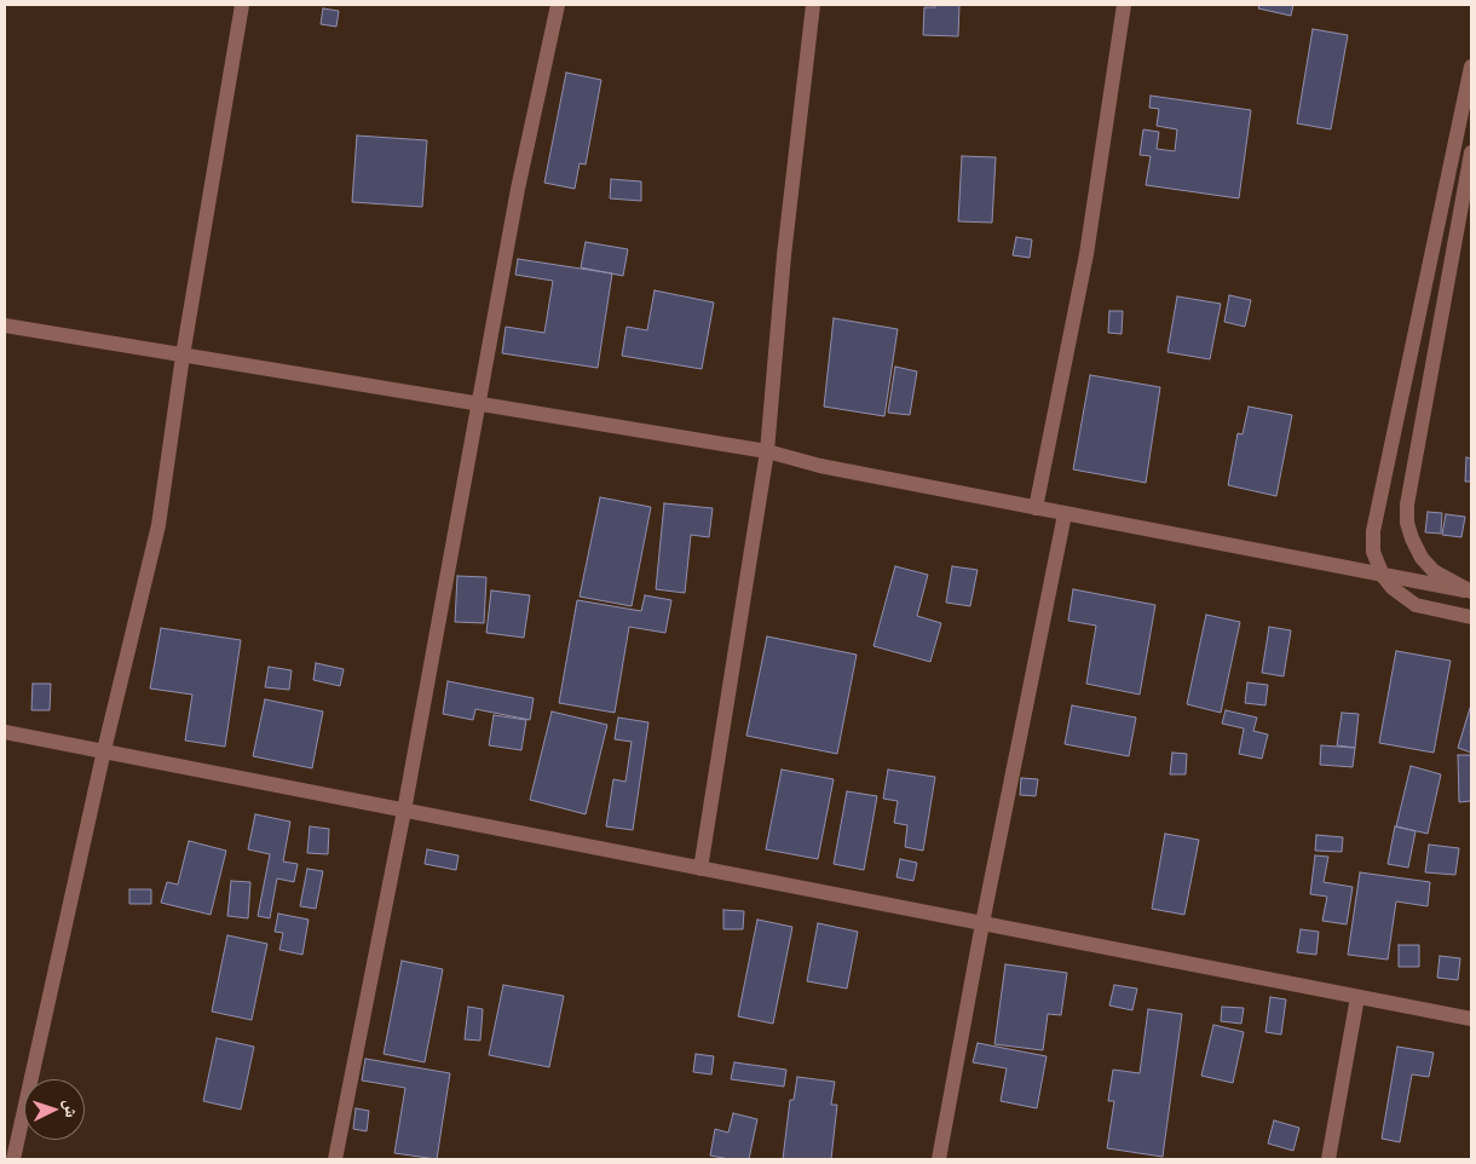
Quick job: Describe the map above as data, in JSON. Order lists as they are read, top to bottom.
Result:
{
  "north": "right"
}
